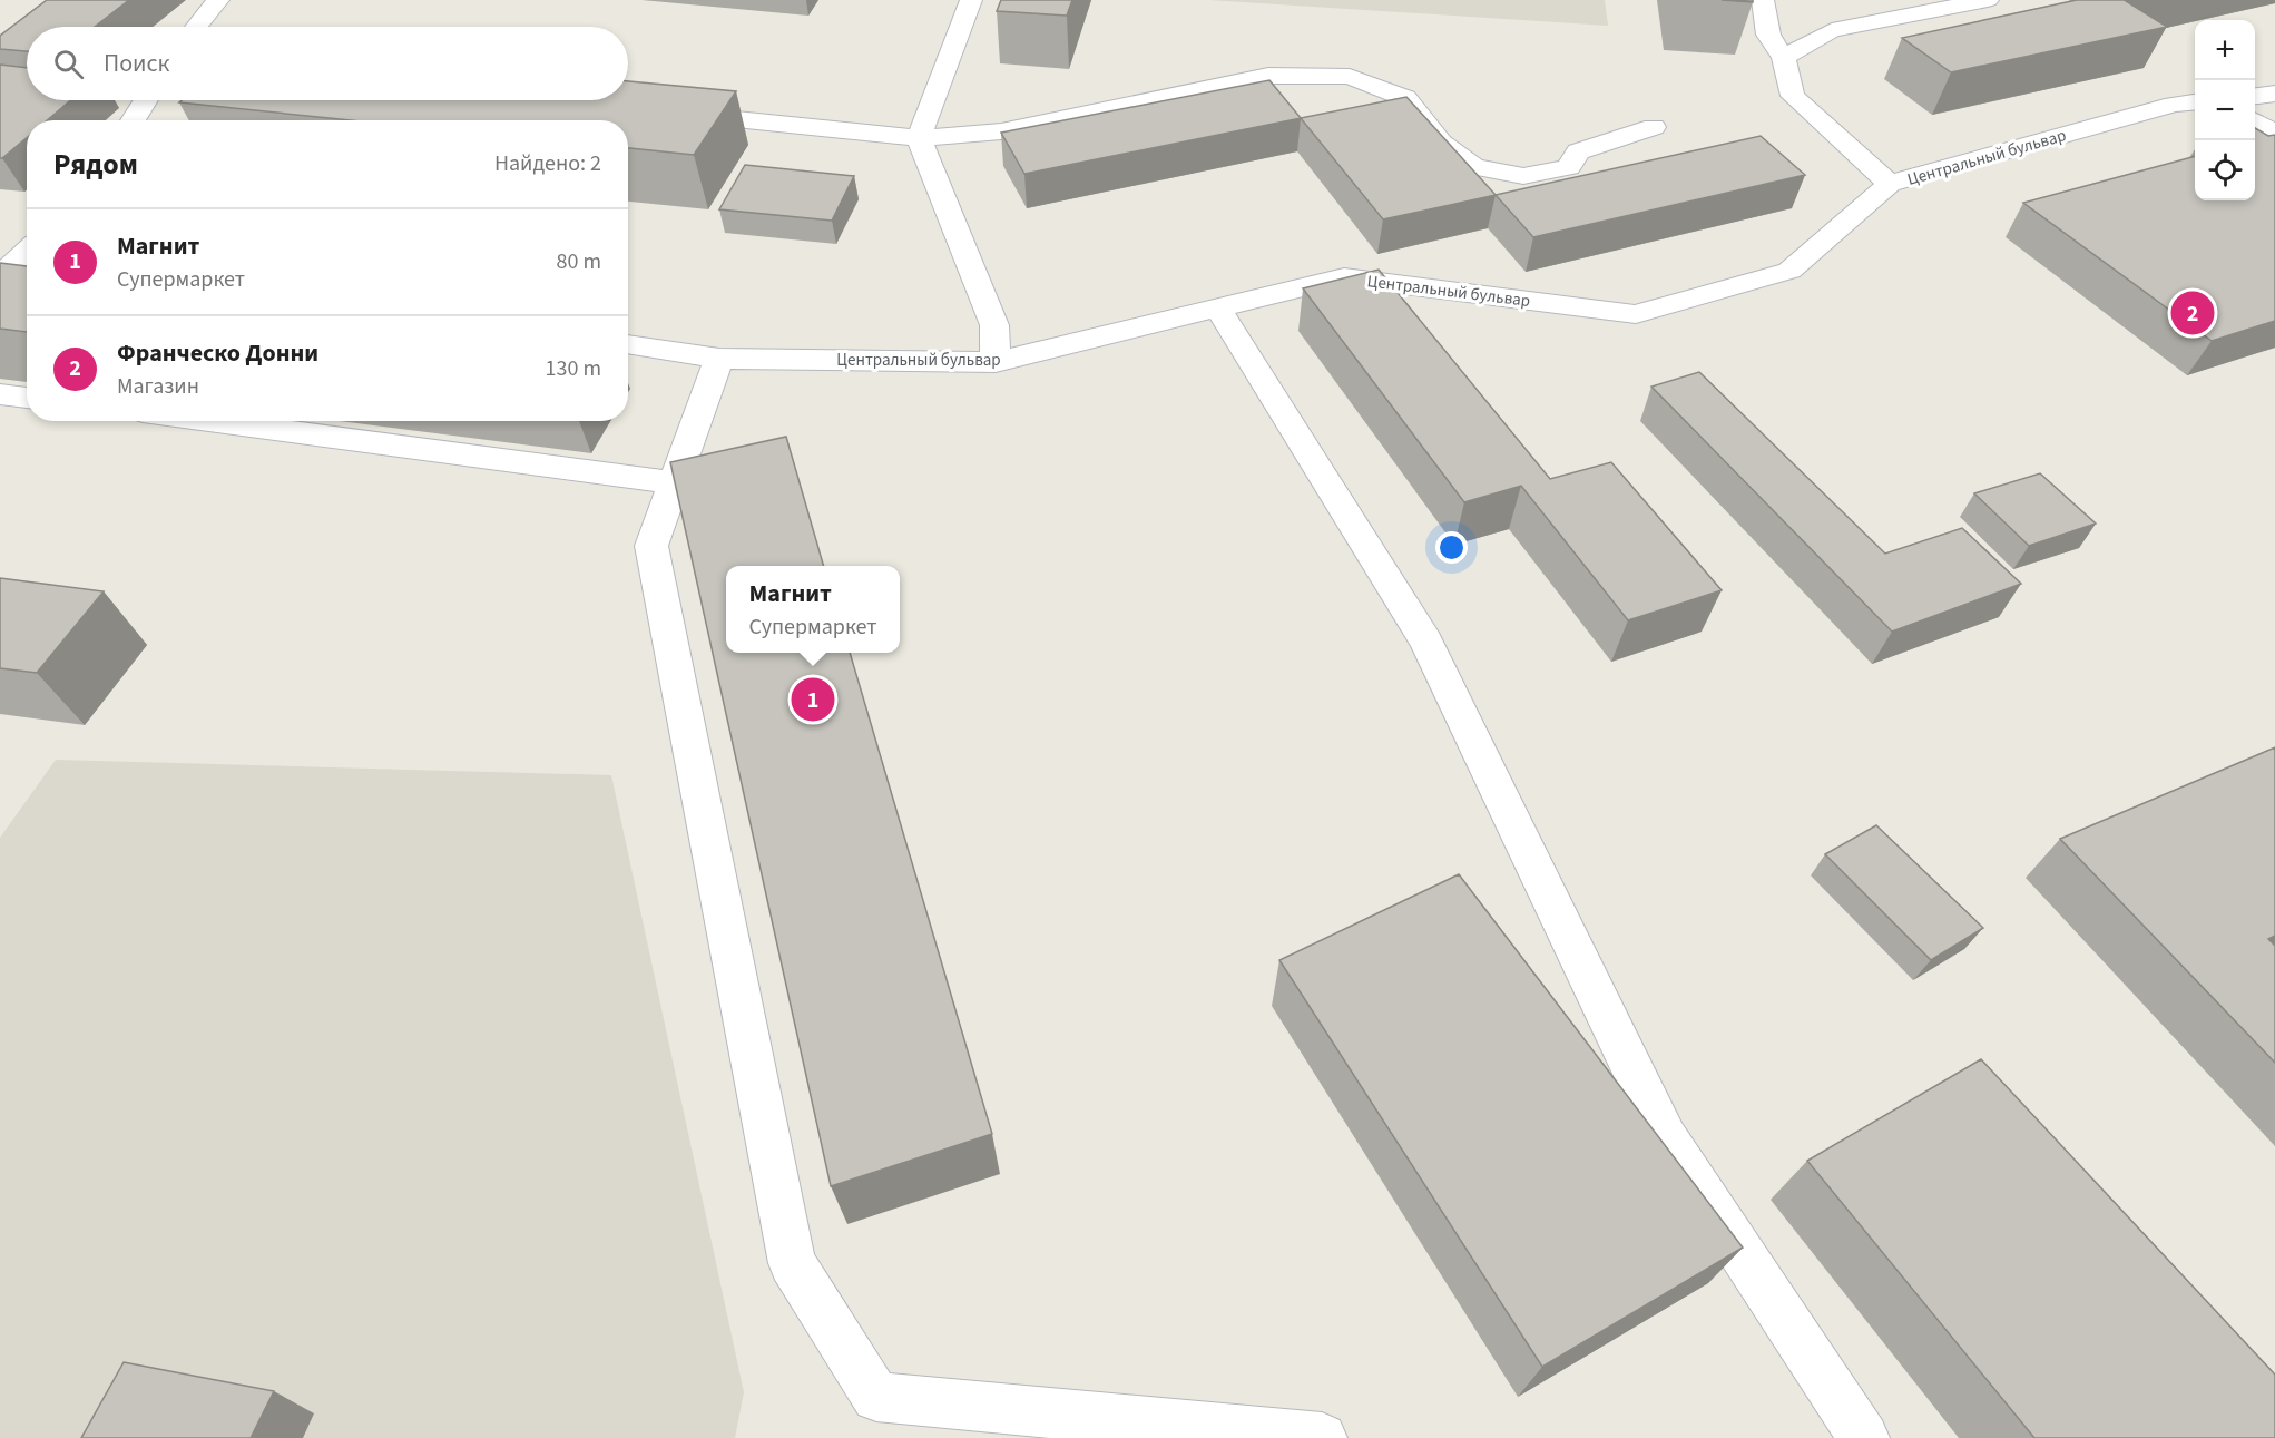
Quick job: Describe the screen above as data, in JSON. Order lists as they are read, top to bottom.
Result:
{
  "streets": {
    "lane": ["Центральный бульвар"]
  },
  "page": {
    "map_buttons": ["+", "−"],
    "search": "Поиск",
    "heading": ["Рядом", "Найдено: 2"],
    "list": [
      {
        "mark": "1",
        "name": "Магнит",
        "note": "Супермаркет",
        "value": "80 m"
      },
      {
        "mark": "2",
        "name": "Франческо Донни",
        "note": "Магазин",
        "value": "130 m"
      }
    ],
    "pins": ["2", "1"],
    "popup": ["Магнит", "Супермаркет"]
  }
}
